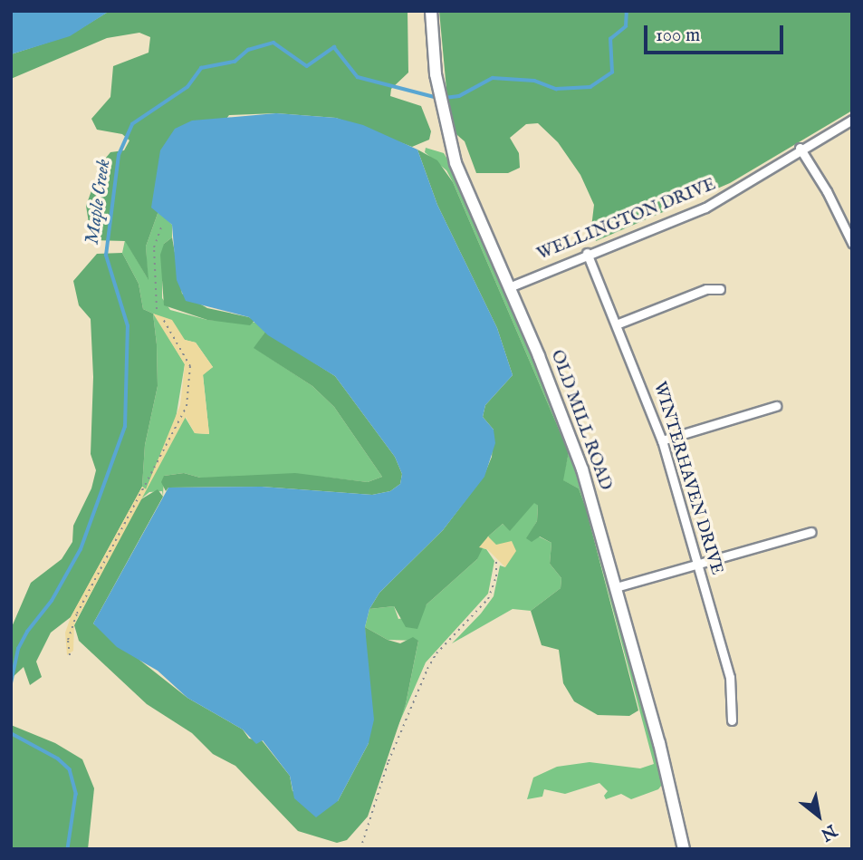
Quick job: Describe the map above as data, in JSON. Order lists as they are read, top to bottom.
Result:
{
  "streets": {
    "street": ["WELLINGTON DRIVE", "OLD MILL ROAD", "WINTERHAVEN DRIVE"]
  },
  "crossings": [
    ["WELLINGTON DRIVE", "OLD MILL ROAD"],
    ["WELLINGTON DRIVE", "WINTERHAVEN DRIVE"]
  ],
  "water": ["Maple Creek"],
  "scale_bar": "100 m",
  "north": "bottom right"
}
